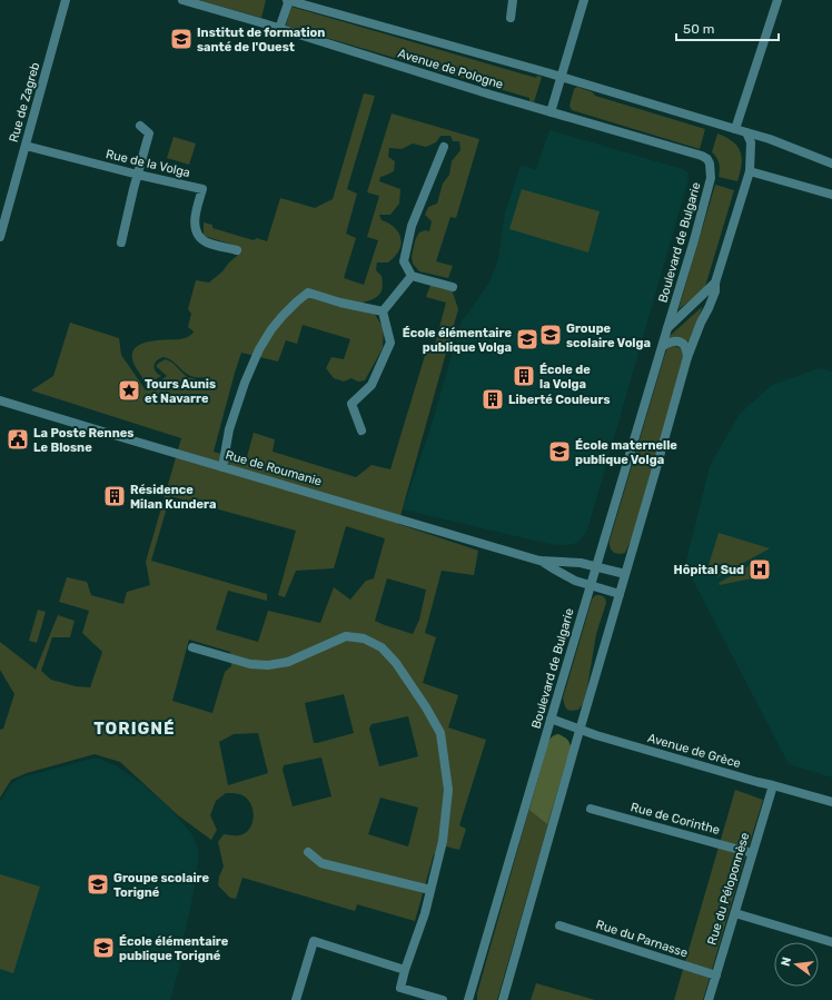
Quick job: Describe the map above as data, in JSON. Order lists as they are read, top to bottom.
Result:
{
  "streets": {
    "street": [
      "Avenue de Pologne",
      "Rue de Zagreb",
      "Rue de la Volga",
      "Boulevard de Bulgarie",
      "Rue de Roumanie",
      "Avenue de Grèce",
      "Rue de Corinthe",
      "Rue du Péloponnèse",
      "Rue du Parnasse"
    ]
  },
  "crossings": [
    ["Avenue de Pologne", "Boulevard de Bulgarie"],
    ["Rue de Zagreb", "Rue de la Volga"],
    ["Boulevard de Bulgarie", "Rue de Roumanie"],
    ["Boulevard de Bulgarie", "Avenue de Grèce"],
    ["Avenue de Grèce", "Rue du Péloponnèse"],
    ["Rue de Corinthe", "Rue du Péloponnèse"],
    ["Rue du Péloponnèse", "Rue du Parnasse"]
  ],
  "districts": ["TORIGNÉ"],
  "places": {
    "school or university": [
      "Institut de formation santé de l'Ouest",
      "Groupe scolaire Volga",
      "École élémentaire publique Volga",
      "École maternelle publique Volga",
      "Groupe scolaire Torigné",
      "École élémentaire publique Torigné"
    ],
    "building": ["École de la Volga", "Liberté Couleurs", "Résidence Milan Kundera"],
    "place": ["Tours Aunis et Navarre"],
    "public building": ["La Poste Rennes Le Blosne"],
    "hospital": ["Hôpital Sud"]
  },
  "scale_bar": "50 m",
  "north": "left"
}
